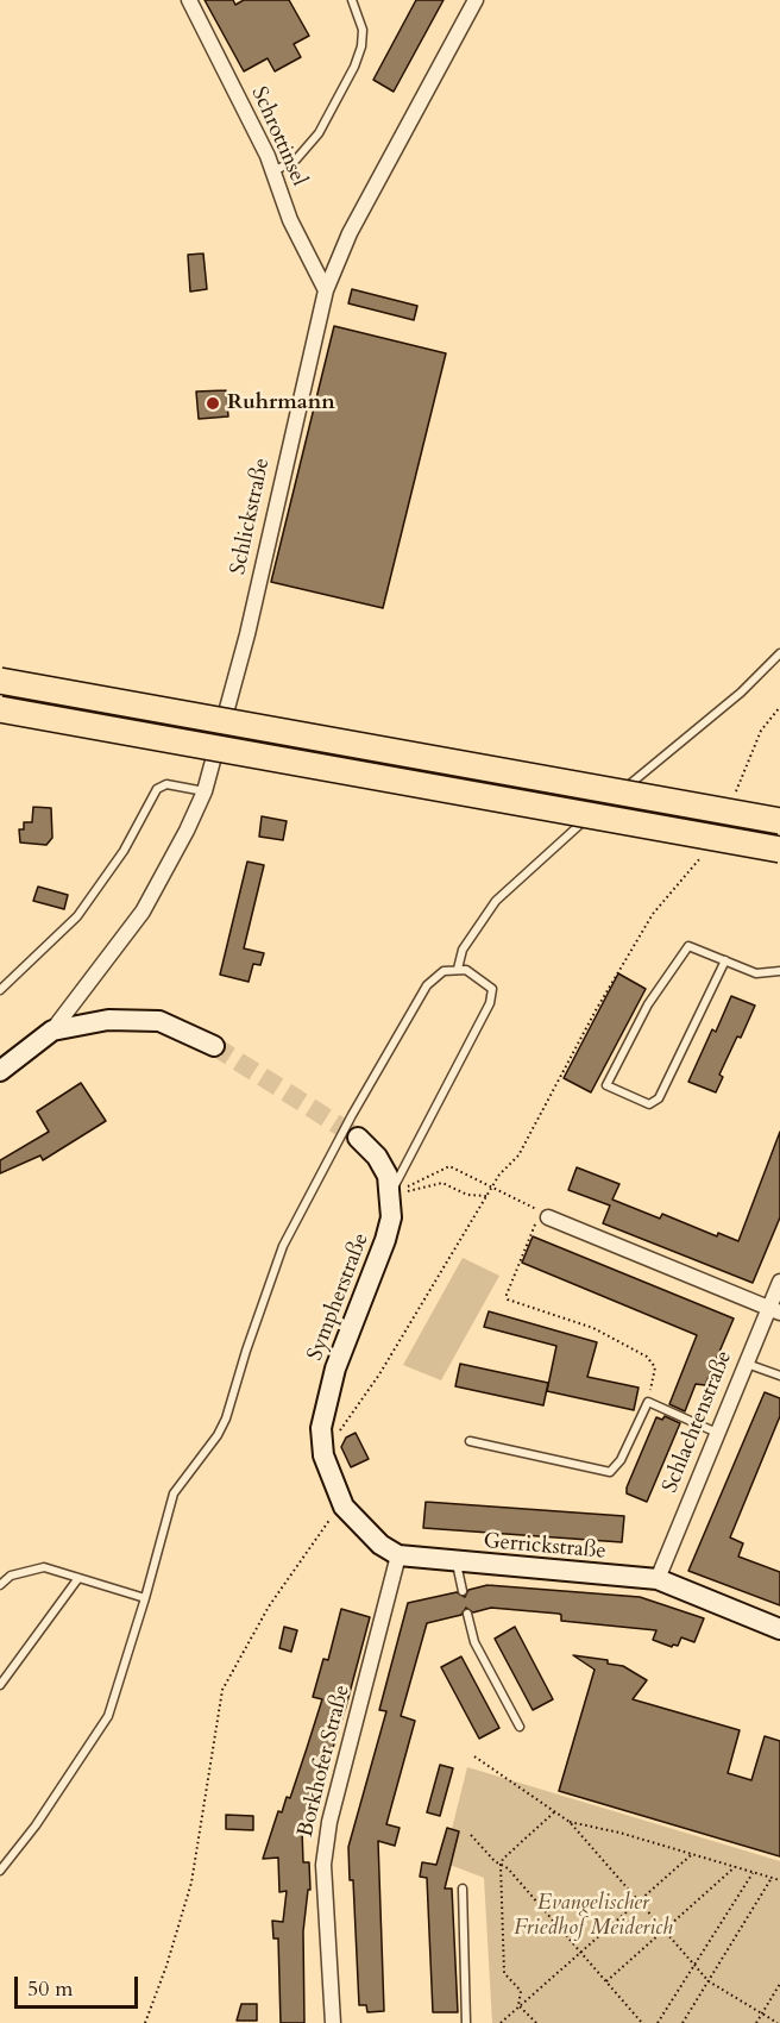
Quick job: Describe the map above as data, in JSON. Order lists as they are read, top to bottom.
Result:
{
  "streets": {
    "street": [
      "Schrottinsel",
      "Schlickstraße",
      "Sympherstraße",
      "Schlachtenstraße",
      "Gerrickstraße",
      "Borkhofer Straße"
    ]
  },
  "crossings": [
    ["Schrottinsel", "Schlickstraße"],
    ["Schlachtenstraße", "Gerrickstraße"],
    ["Gerrickstraße", "Borkhofer Straße"]
  ],
  "parks": ["Evangelischer Friedhof Meiderich"],
  "places": ["Ruhrmann"],
  "scale_bar": "50 m"
}
